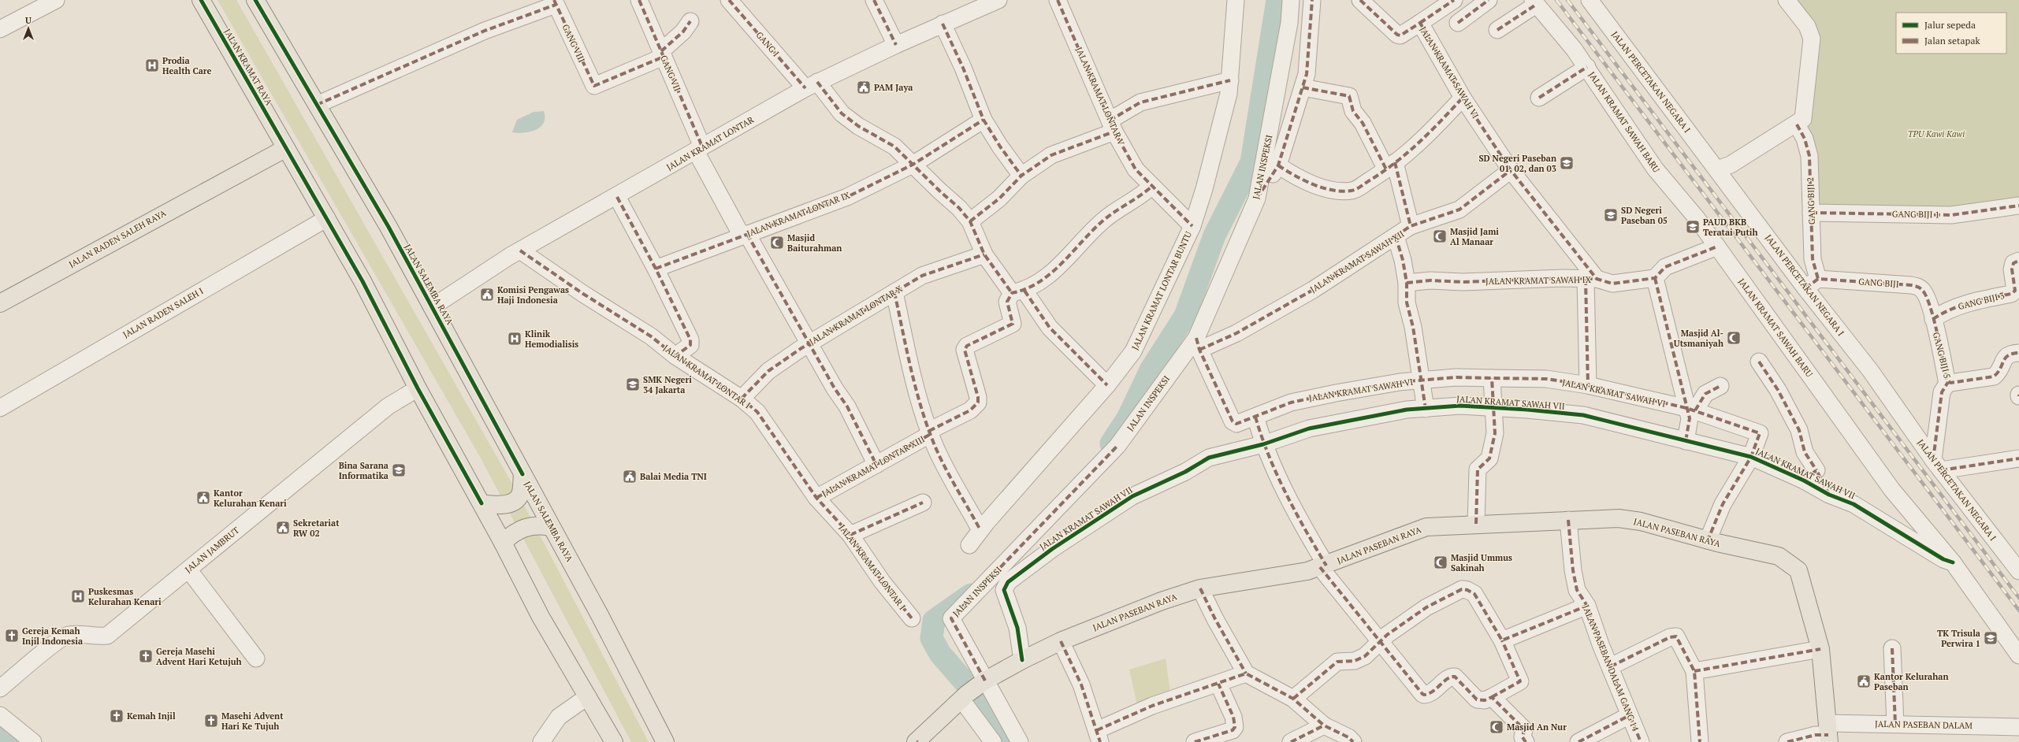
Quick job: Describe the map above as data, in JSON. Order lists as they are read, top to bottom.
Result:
{
  "streets": {
    "main road": [
      "JALAN KRAMAT RAYA",
      "JALAN RADEN SALEH RAYA",
      "JALAN SALEMBA RAYA",
      "JALAN PASEBAN RAYA"
    ],
    "street": [
      "GANG VIII",
      "GANG I",
      "JALAN KRAMAT SAWAH VI",
      "GANG VII",
      "JALAN PERCETAKAN NEGARA I",
      "JALAN KRAMAT LONTAR V",
      "JALAN KRAMAT SAWAH BARU",
      "JALAN KRAMAT LONTAR",
      "JALAN INSPEKSI",
      "GANG BIJI 2",
      "JALAN KRAMAT LONTAR IX",
      "GANG BIJI 1",
      "JALAN KRAMAT SAWAH XII",
      "JALAN KRAMAT SAWAH IX",
      "GANG BIJI",
      "JALAN KRAMAT LONTAR BUNTU",
      "GANG BIJI 3",
      "JALAN RADEN SALEH I",
      "JALAN KRAMAT LONTAR X",
      "GANG BIJI 5",
      "JALAN KRAMAT LONTAR I",
      "JALAN KRAMAT SAWAH VII",
      "JALAN KRAMAT LONTAR XIII",
      "JALAN JAMBRUT",
      "JALAN PASEBAN DALAM GANG 14",
      "JALAN PASEBAN DALAM"
    ]
  },
  "crossings": [
    ["GANG VIII", "GANG VII"],
    ["GANG I", "JALAN KRAMAT LONTAR"],
    ["GANG I", "JALAN KRAMAT LONTAR IX"],
    ["GANG I", "JALAN KRAMAT LONTAR BUNTU"],
    ["GANG I", "JALAN KRAMAT LONTAR X"],
    ["GANG I", "JALAN KRAMAT LONTAR XIII"],
    ["JALAN KRAMAT RAYA", "JALAN RADEN SALEH RAYA"],
    ["JALAN KRAMAT SAWAH VI", "JALAN INSPEKSI"],
    ["JALAN KRAMAT SAWAH VI", "JALAN KRAMAT SAWAH XII"],
    ["JALAN KRAMAT SAWAH VI", "JALAN KRAMAT SAWAH IX"],
    ["JALAN KRAMAT SAWAH VI", "JALAN KRAMAT SAWAH VII"],
    ["JALAN KRAMAT SAWAH VI", "JALAN PASEBAN RAYA"],
    ["GANG VII", "JALAN KRAMAT LONTAR"],
    ["GANG VII", "JALAN KRAMAT LONTAR IX"],
    ["GANG VII", "JALAN KRAMAT LONTAR X"],
    ["GANG VII", "JALAN KRAMAT LONTAR XIII"],
    ["JALAN PERCETAKAN NEGARA I", "GANG BIJI 2"],
    ["JALAN PERCETAKAN NEGARA I", "GANG BIJI"],
    ["JALAN KRAMAT LONTAR V", "JALAN KRAMAT LONTAR BUNTU"],
    ["JALAN KRAMAT SAWAH BARU", "JALAN KRAMAT SAWAH VII"],
    ["JALAN KRAMAT LONTAR", "JALAN SALEMBA RAYA"],
    ["JALAN KRAMAT LONTAR", "JALAN KRAMAT LONTAR I"],
    ["JALAN INSPEKSI", "JALAN KRAMAT SAWAH XII"],
    ["JALAN INSPEKSI", "JALAN PASEBAN RAYA"],
    ["GANG BIJI 2", "GANG BIJI 1"],
    ["GANG BIJI 2", "GANG BIJI"],
    ["GANG BIJI", "GANG BIJI 3"],
    ["GANG BIJI", "GANG BIJI 5"],
    ["GANG BIJI 3", "GANG BIJI 5"],
    ["JALAN KRAMAT LONTAR X", "JALAN KRAMAT LONTAR I"],
    ["JALAN KRAMAT LONTAR I", "JALAN KRAMAT LONTAR XIII"],
    ["JALAN KRAMAT SAWAH VII", "JALAN PASEBAN RAYA"],
    ["JALAN PASEBAN RAYA", "JALAN PASEBAN DALAM GANG 14"],
    ["JALAN PASEBAN RAYA", "JALAN PASEBAN DALAM"]
  ],
  "parks": ["TPU Kawi Kawi"],
  "places": {
    "hospital": ["Prodia Health Care", "Klinik Hemodialisis", "Puskesmas Kelurahan Kenari"],
    "public building": [
      "PAM Jaya",
      "Komisi Pengawas Haji Indonesia",
      "Balai Media TNI",
      "Kantor Kelurahan Kenari",
      "Sekretariat RW 02",
      "Kantor Kelurahan Paseban"
    ],
    "school or university": [
      "SD Negeri Paseban 01, 02, dan 03",
      "SD Negeri Paseban 05",
      "PAUD BKB Teratai Putih",
      "SMK Negeri 34 Jakarta",
      "Bina Sarana Informatika",
      "TK Trisula Perwira 1"
    ],
    "mosque": [
      "Masjid Jami Al Manaar",
      "Masjid Baiturahman",
      "Masjid Al- Utsmaniyah",
      "Masjid Ummus Sakinah",
      "Masjid An Nur"
    ],
    "church": [
      "Gereja Kemah Injil Indonesia",
      "Gereja Masehi Advent Hari Ketujuh",
      "Kemah Injil",
      "Masehi Advent Hari Ke Tujuh"
    ]
  },
  "legend": ["Jalur sepeda", "Jalan setapak"],
  "north": "top"
}
